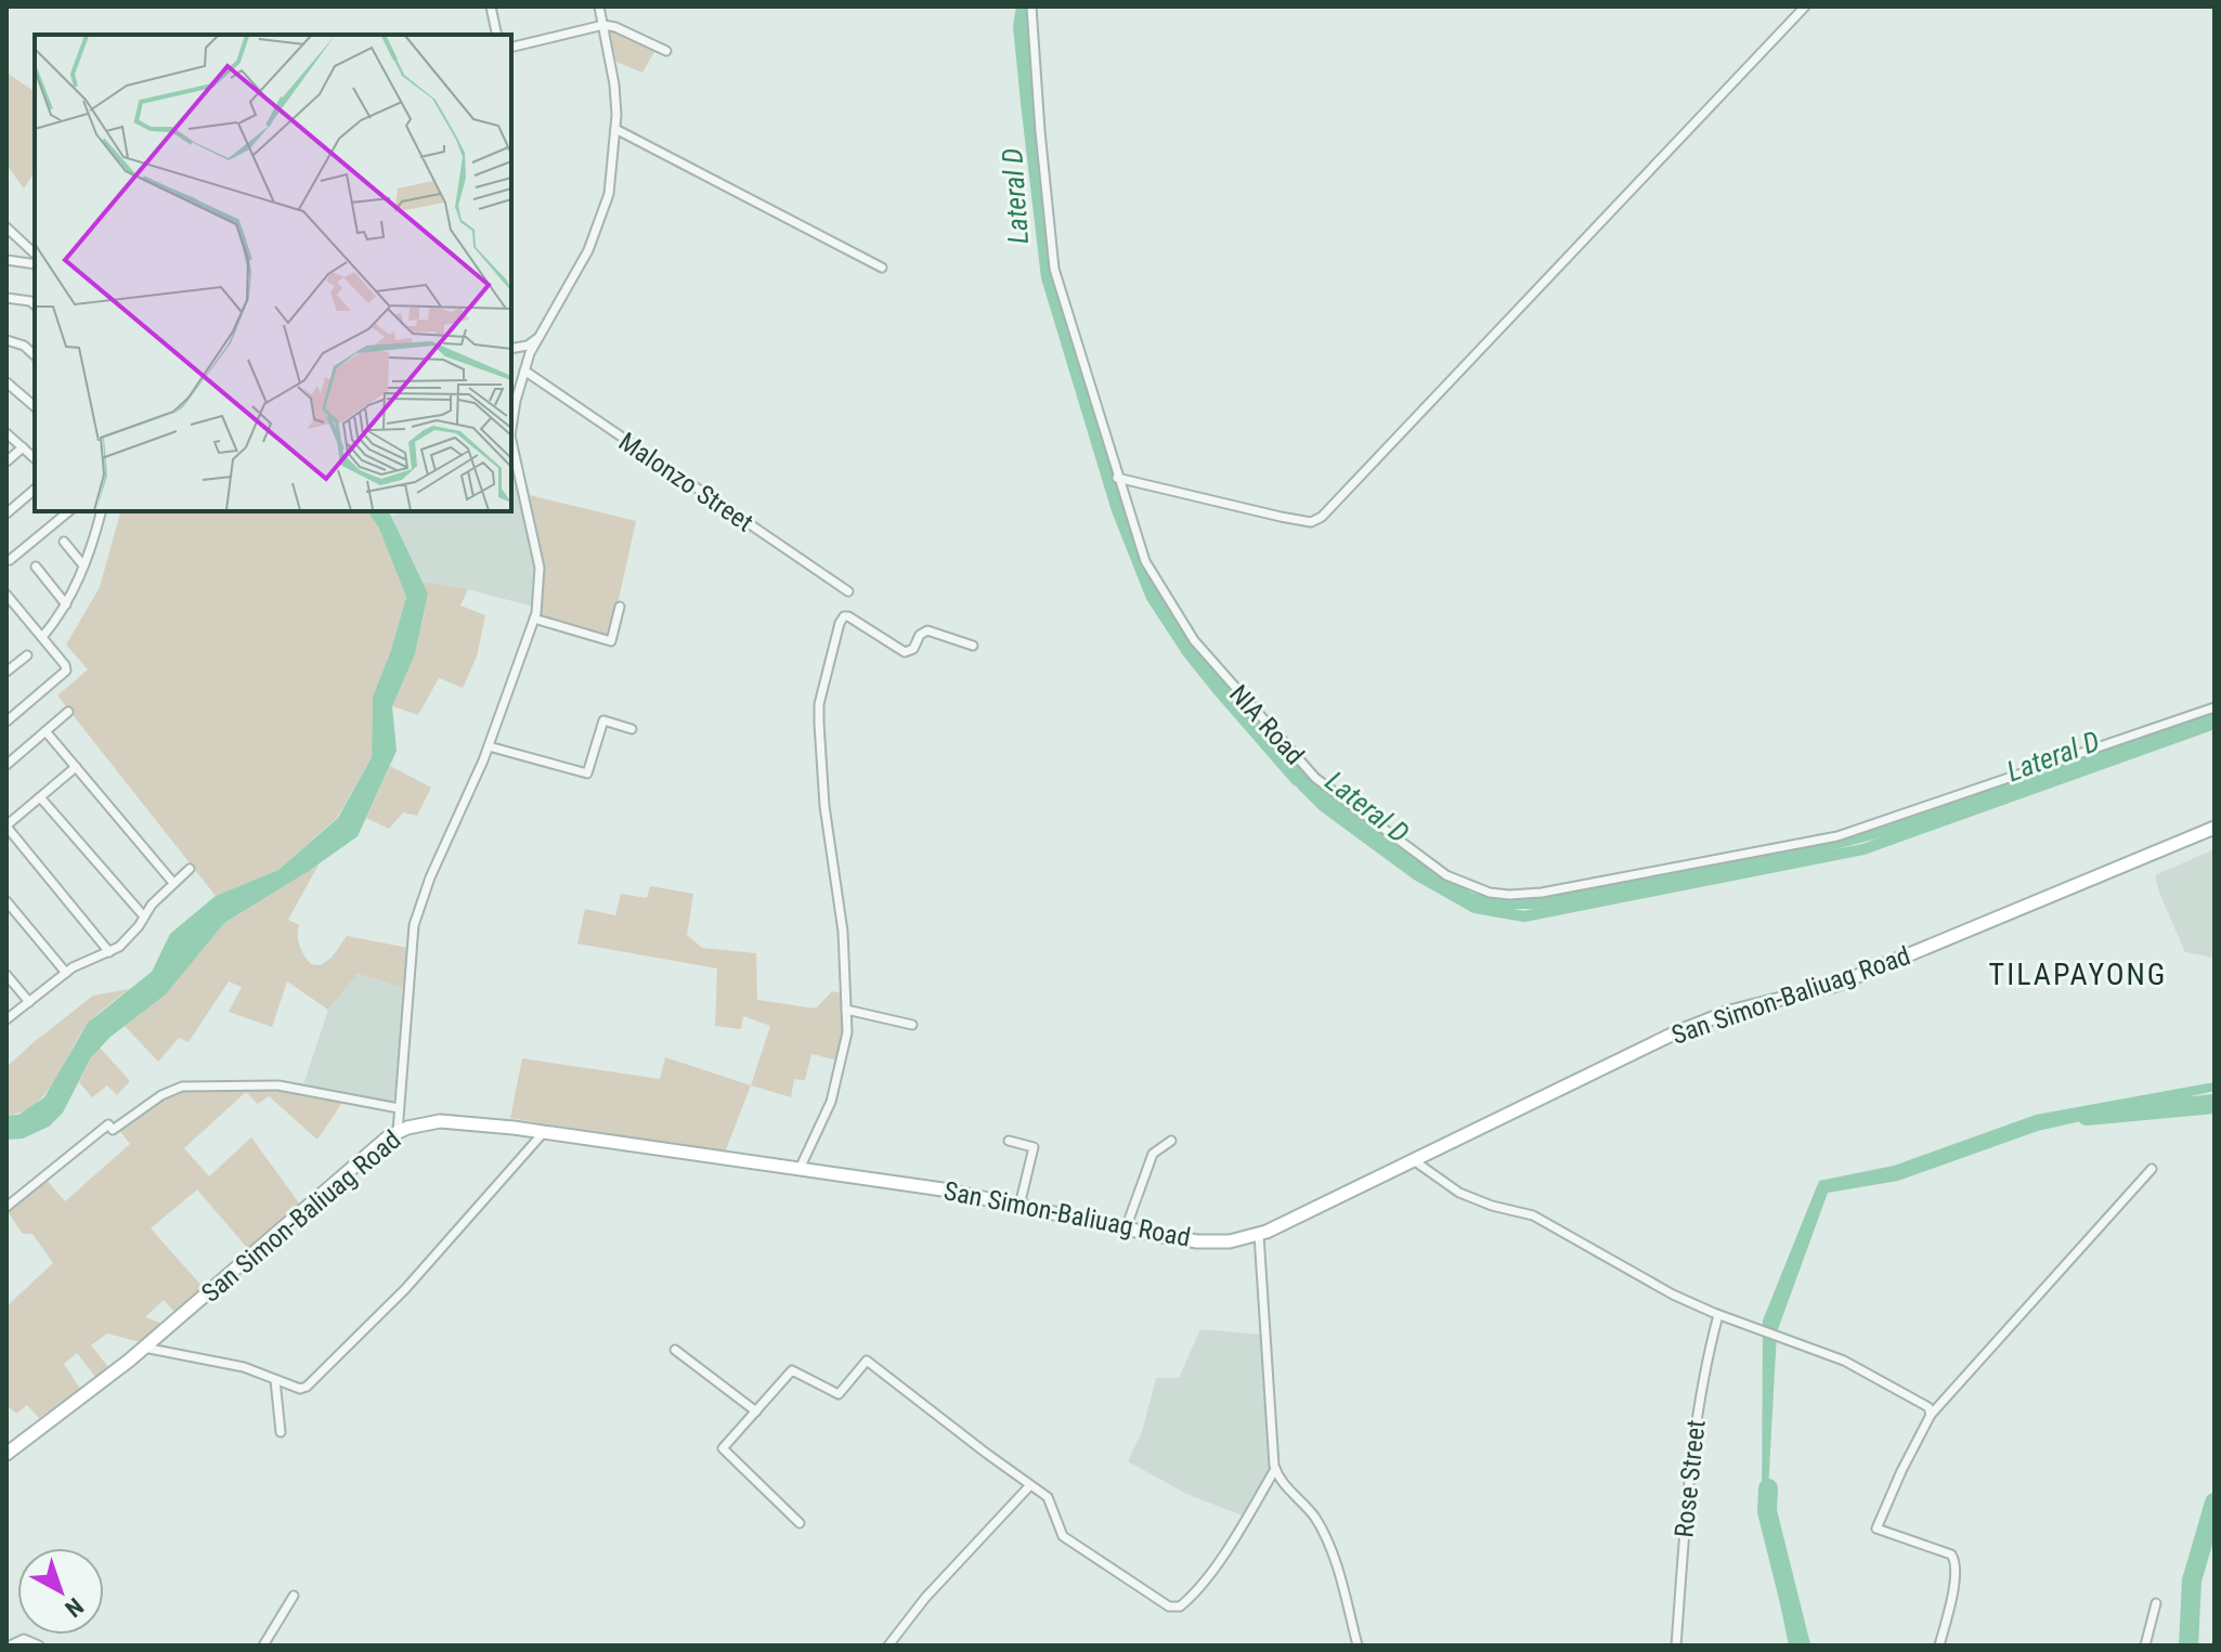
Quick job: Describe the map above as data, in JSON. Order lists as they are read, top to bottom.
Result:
{
  "streets": {
    "main road": ["San Simon-Baliuag Road"],
    "street": ["Malonzo Street", "NIA Road", "Rose Street"]
  },
  "districts": ["TILAPAYONG"],
  "water": ["Lateral D"],
  "north": "bottom right"
}
